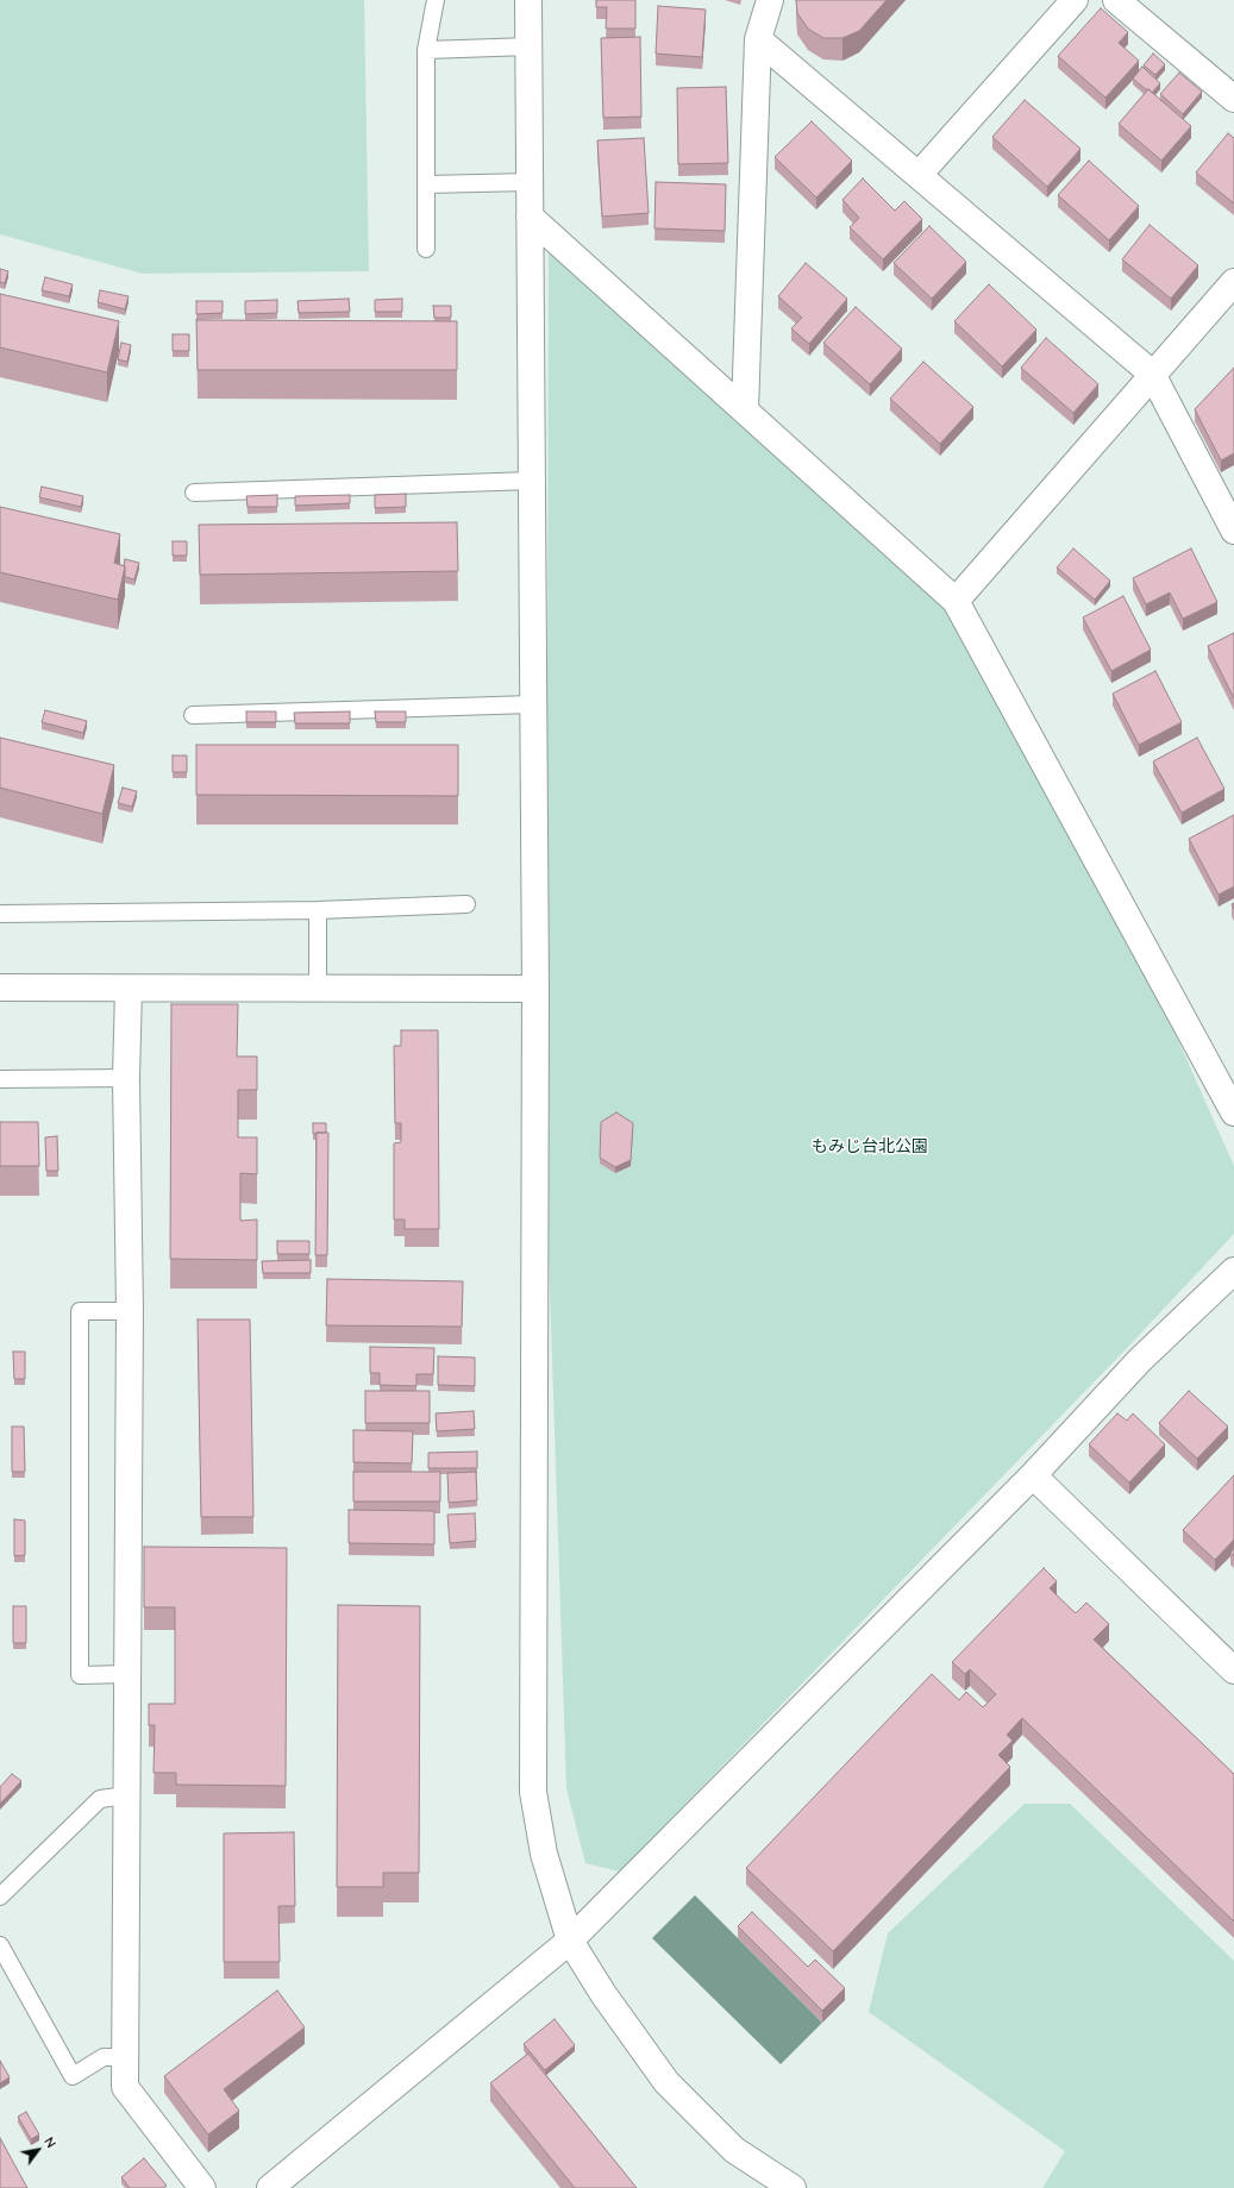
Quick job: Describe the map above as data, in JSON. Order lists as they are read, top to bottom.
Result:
{
  "parks": ["もみじ台北公園"],
  "north": "top right"
}
